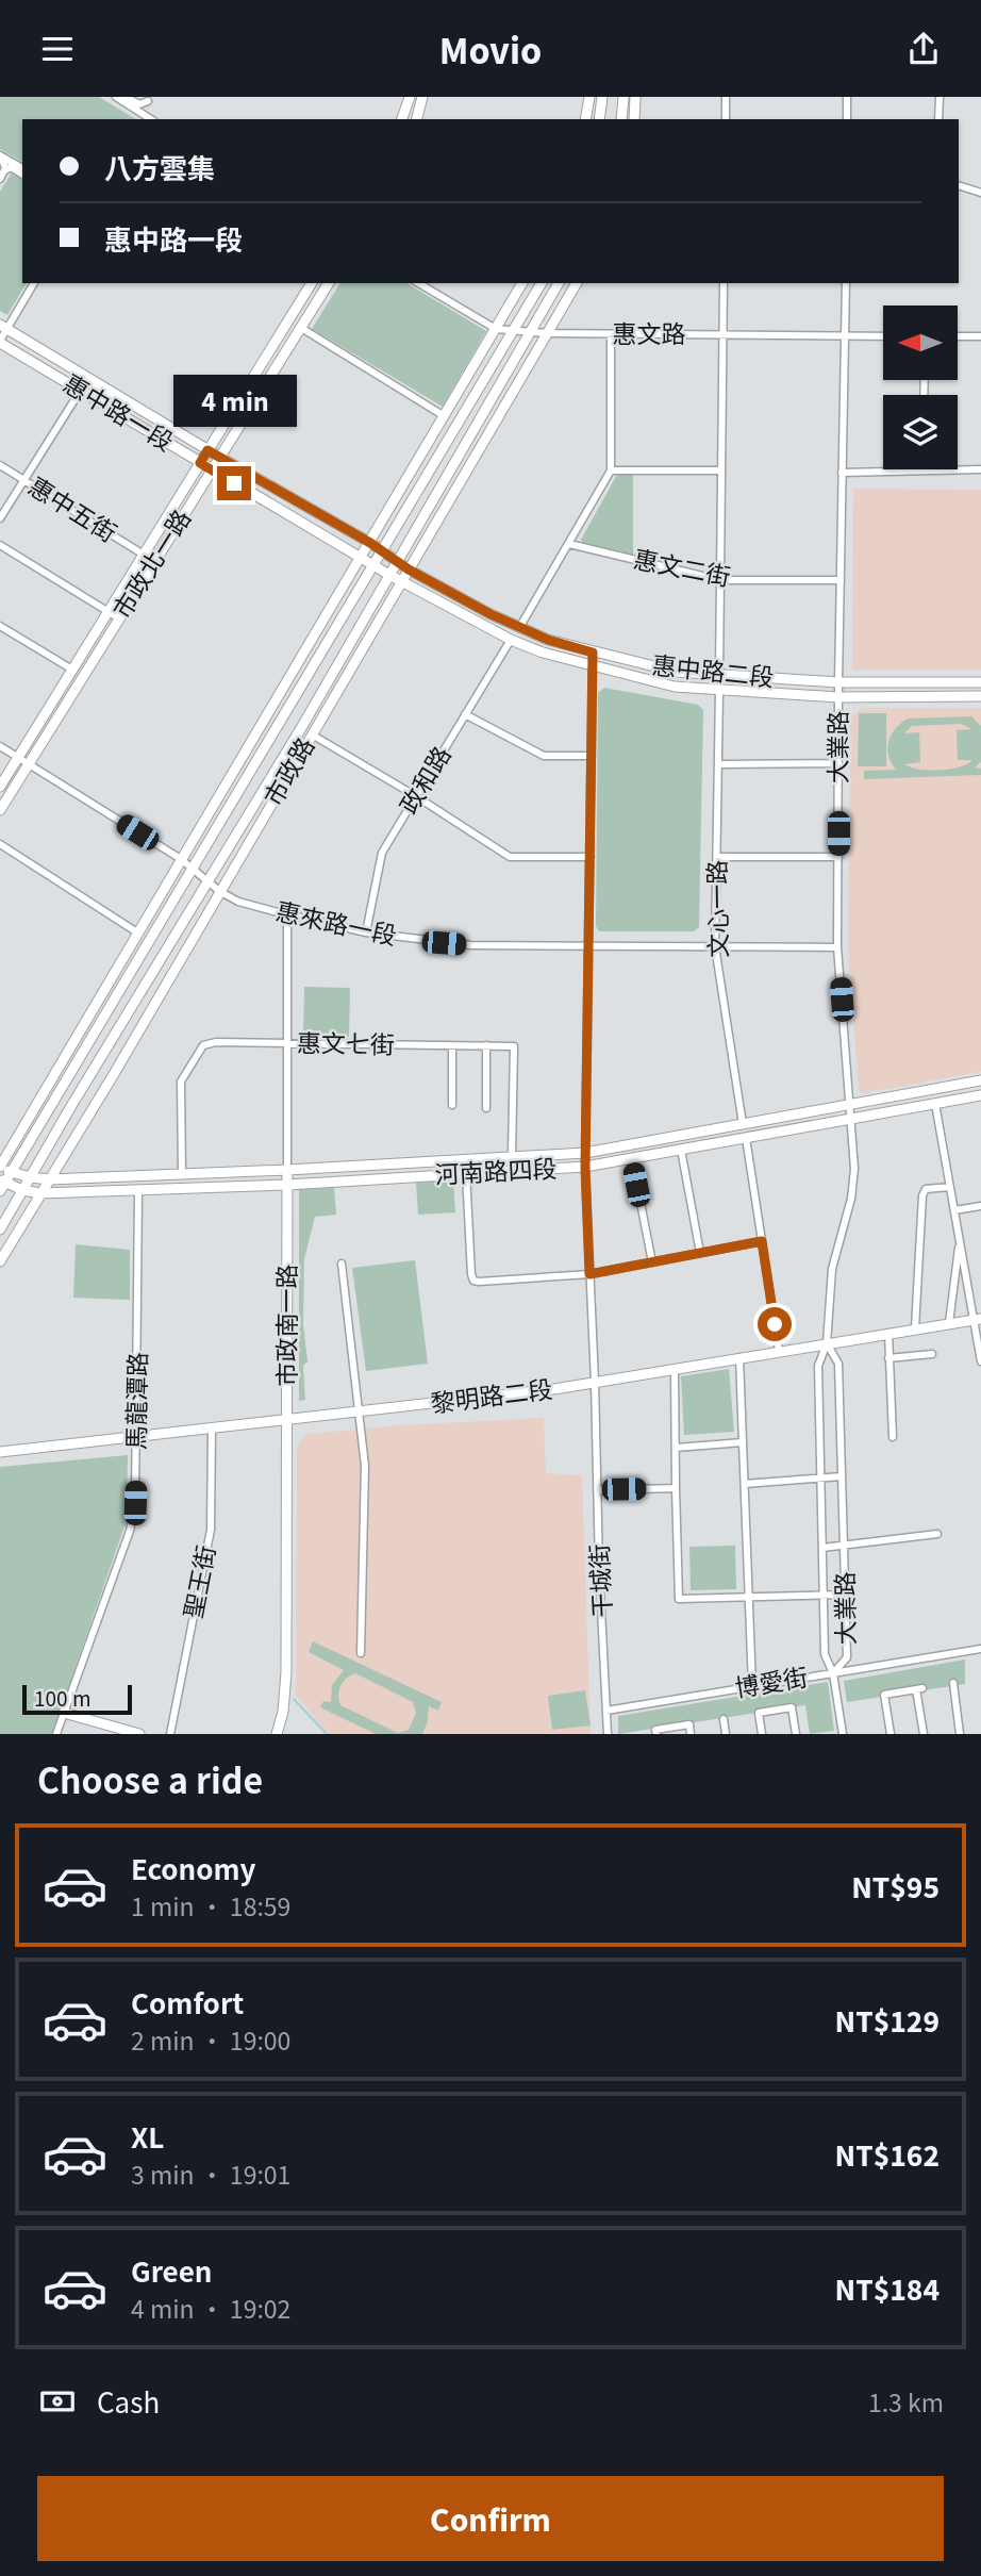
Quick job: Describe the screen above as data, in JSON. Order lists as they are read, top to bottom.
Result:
{
  "streets": {
    "street": [
      "惠文路",
      "惠中路一段",
      "惠中五街",
      "市政北一路",
      "惠文二街",
      "惠中路二段",
      "大業路",
      "市政路",
      "政和路",
      "文心一路",
      "惠來路一段",
      "惠文七街",
      "河南路四段",
      "市政南一路",
      "黎明路二段",
      "馬龍潭路",
      "干城街",
      "聖王街",
      "博愛街"
    ]
  },
  "crossings": [
    ["惠文路", "大業路"],
    ["惠文路", "市政路"],
    ["惠中路一段", "市政北一路"],
    ["惠中路一段", "惠中路二段"],
    ["惠中路一段", "市政路"],
    ["惠中五街", "市政北一路"],
    ["市政北一路", "惠來路一段"],
    ["惠文二街", "大業路"],
    ["惠中路二段", "大業路"],
    ["惠中路二段", "市政路"],
    ["惠中路二段", "政和路"],
    ["惠中路二段", "文心一路"],
    ["惠中路二段", "干城街"],
    ["大業路", "惠來路一段"],
    ["大業路", "河南路四段"],
    ["大業路", "黎明路二段"],
    ["大業路", "博愛街"],
    ["市政路", "惠來路一段"],
    ["市政路", "河南路四段"],
    ["政和路", "惠來路一段"],
    ["文心一路", "惠來路一段"],
    ["文心一路", "河南路四段"],
    ["惠來路一段", "市政南一路"],
    ["惠來路一段", "干城街"],
    ["惠文七街", "河南路四段"],
    ["惠文七街", "市政南一路"],
    ["河南路四段", "市政南一路"],
    ["河南路四段", "馬龍潭路"],
    ["河南路四段", "干城街"],
    ["市政南一路", "黎明路二段"],
    ["黎明路二段", "馬龍潭路"],
    ["黎明路二段", "干城街"],
    ["黎明路二段", "聖王街"],
    ["干城街", "博愛街"]
  ],
  "scale_bar": "100 m",
  "north": "left",
  "page": {
    "header": "Movio",
    "banner": ["八方雲集", "惠中路一段"],
    "bubble": "4 min",
    "scale": "100 m",
    "heading": "Choose a ride",
    "list": [
      {
        "name": "Economy",
        "note": "1 min · 18:59",
        "value": "NT$95"
      },
      {
        "name": "Comfort",
        "note": "2 min · 19:00",
        "value": "NT$129"
      },
      {
        "name": "XL",
        "note": "3 min · 19:01",
        "value": "NT$162"
      },
      {
        "name": "Green",
        "note": "4 min · 19:02",
        "value": "NT$184"
      }
    ],
    "pay": ["Cash", "1.3 km"],
    "buttons": "Confirm"
  }
}
